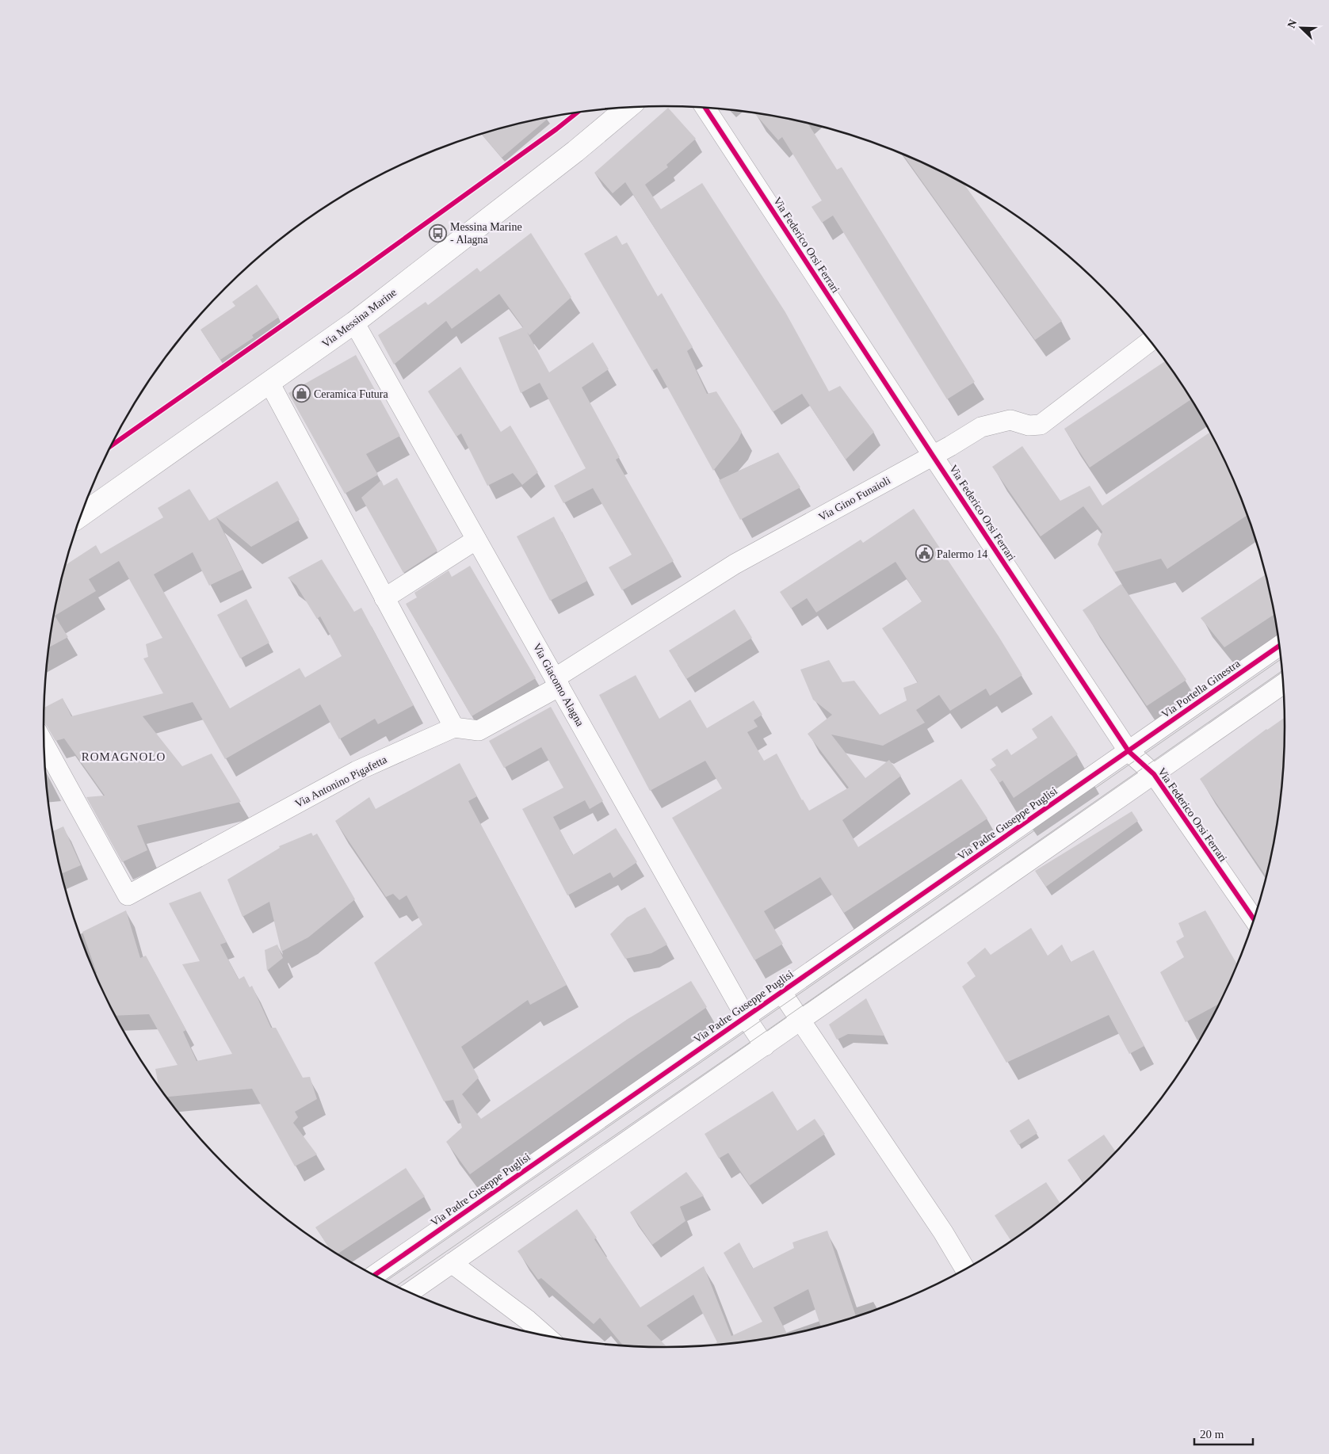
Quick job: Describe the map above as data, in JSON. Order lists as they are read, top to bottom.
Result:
{
  "streets": {
    "main road": ["Via Messina Marine"],
    "street": [
      "Via Federico Orsi Ferrari",
      "Via Gino Funaioli",
      "Via Giacomo Alagna",
      "Via Portella Ginestra",
      "Via Antonino Pigafetta",
      "Via Padre Guseppe Puglisi"
    ]
  },
  "crossings": [
    ["Via Federico Orsi Ferrari", "Via Gino Funaioli"],
    ["Via Federico Orsi Ferrari", "Via Portella Ginestra"],
    ["Via Federico Orsi Ferrari", "Via Padre Guseppe Puglisi"],
    ["Via Messina Marine", "Via Giacomo Alagna"],
    ["Via Gino Funaioli", "Via Giacomo Alagna"],
    ["Via Giacomo Alagna", "Via Padre Guseppe Puglisi"],
    ["Via Portella Ginestra", "Via Padre Guseppe Puglisi"]
  ],
  "districts": ["ROMAGNOLO"],
  "places": {
    "bus stop": ["Messina Marine - Alagna"],
    "shop": ["Ceramica Futura"],
    "public building": ["Palermo 14"]
  },
  "scale_bar": "20 m",
  "north": "top left"
}
